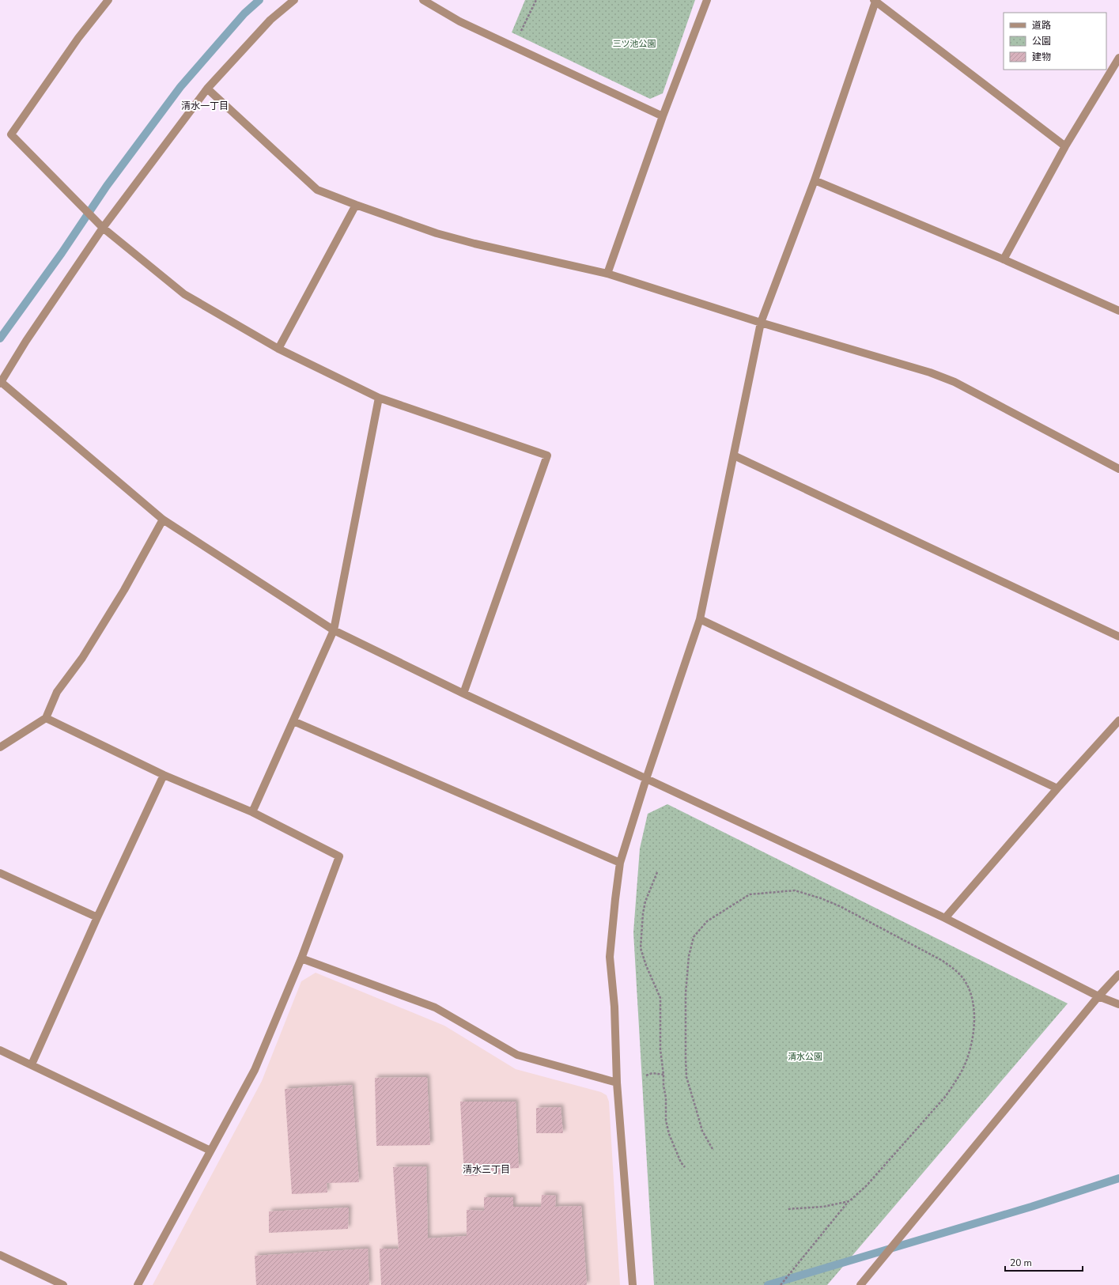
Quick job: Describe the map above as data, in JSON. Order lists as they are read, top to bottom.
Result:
{
  "districts": ["清水一丁目", "清水三丁目"],
  "parks": ["三ツ池公園", "清水公園"],
  "legend": ["道路", "公園", "建物"],
  "scale_bar": "20 m"
}
